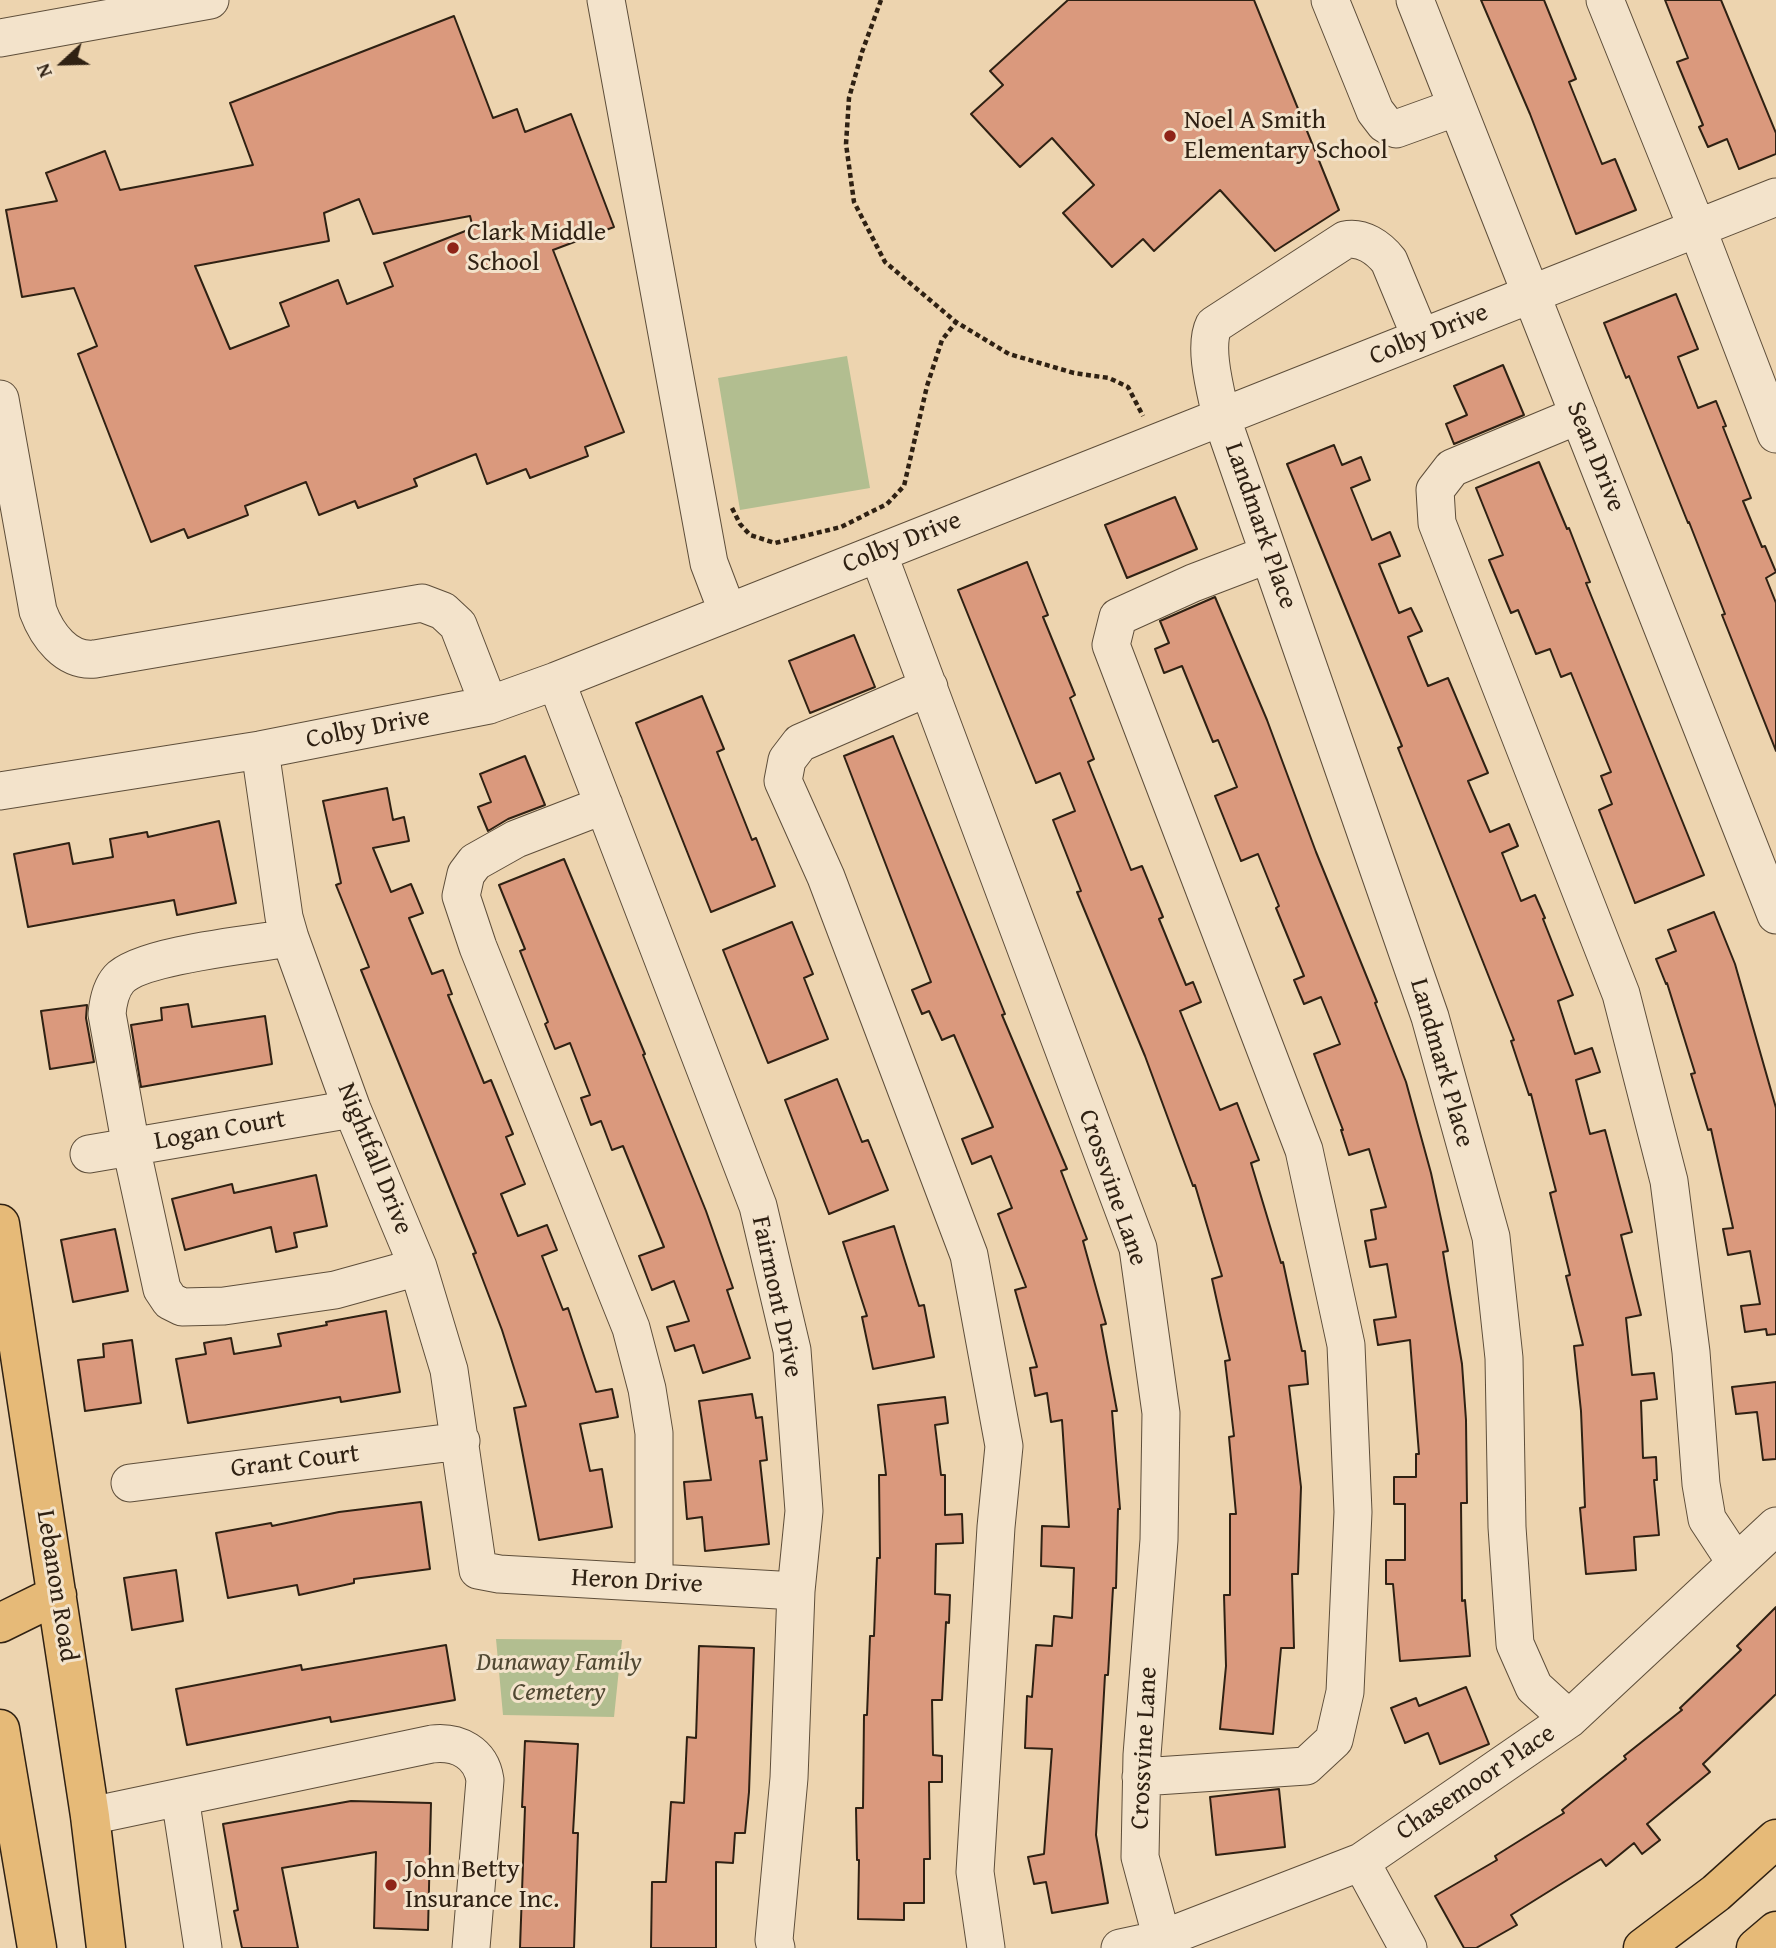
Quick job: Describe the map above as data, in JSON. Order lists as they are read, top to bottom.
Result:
{
  "streets": {
    "main road": ["Lebanon Road"],
    "street": [
      "Colby Drive",
      "Sean Drive",
      "Landmark Place",
      "Logan Court",
      "Nightfall Drive",
      "Crossvine Lane",
      "Fairmont Drive",
      "Grant Court",
      "Heron Drive",
      "Chasemoor Place"
    ]
  },
  "crossings": [
    ["Colby Drive", "Sean Drive"],
    ["Colby Drive", "Landmark Place"],
    ["Colby Drive", "Nightfall Drive"],
    ["Colby Drive", "Crossvine Lane"],
    ["Colby Drive", "Fairmont Drive"],
    ["Landmark Place", "Chasemoor Place"],
    ["Logan Court", "Nightfall Drive"],
    ["Nightfall Drive", "Grant Court"],
    ["Nightfall Drive", "Heron Drive"],
    ["Crossvine Lane", "Chasemoor Place"],
    ["Fairmont Drive", "Heron Drive"]
  ],
  "parks": ["Dunaway Family Cemetery"],
  "places": ["Noel A Smith Elementary School", "Clark Middle School", "John Betty Insurance Inc."],
  "north": "left"
}
